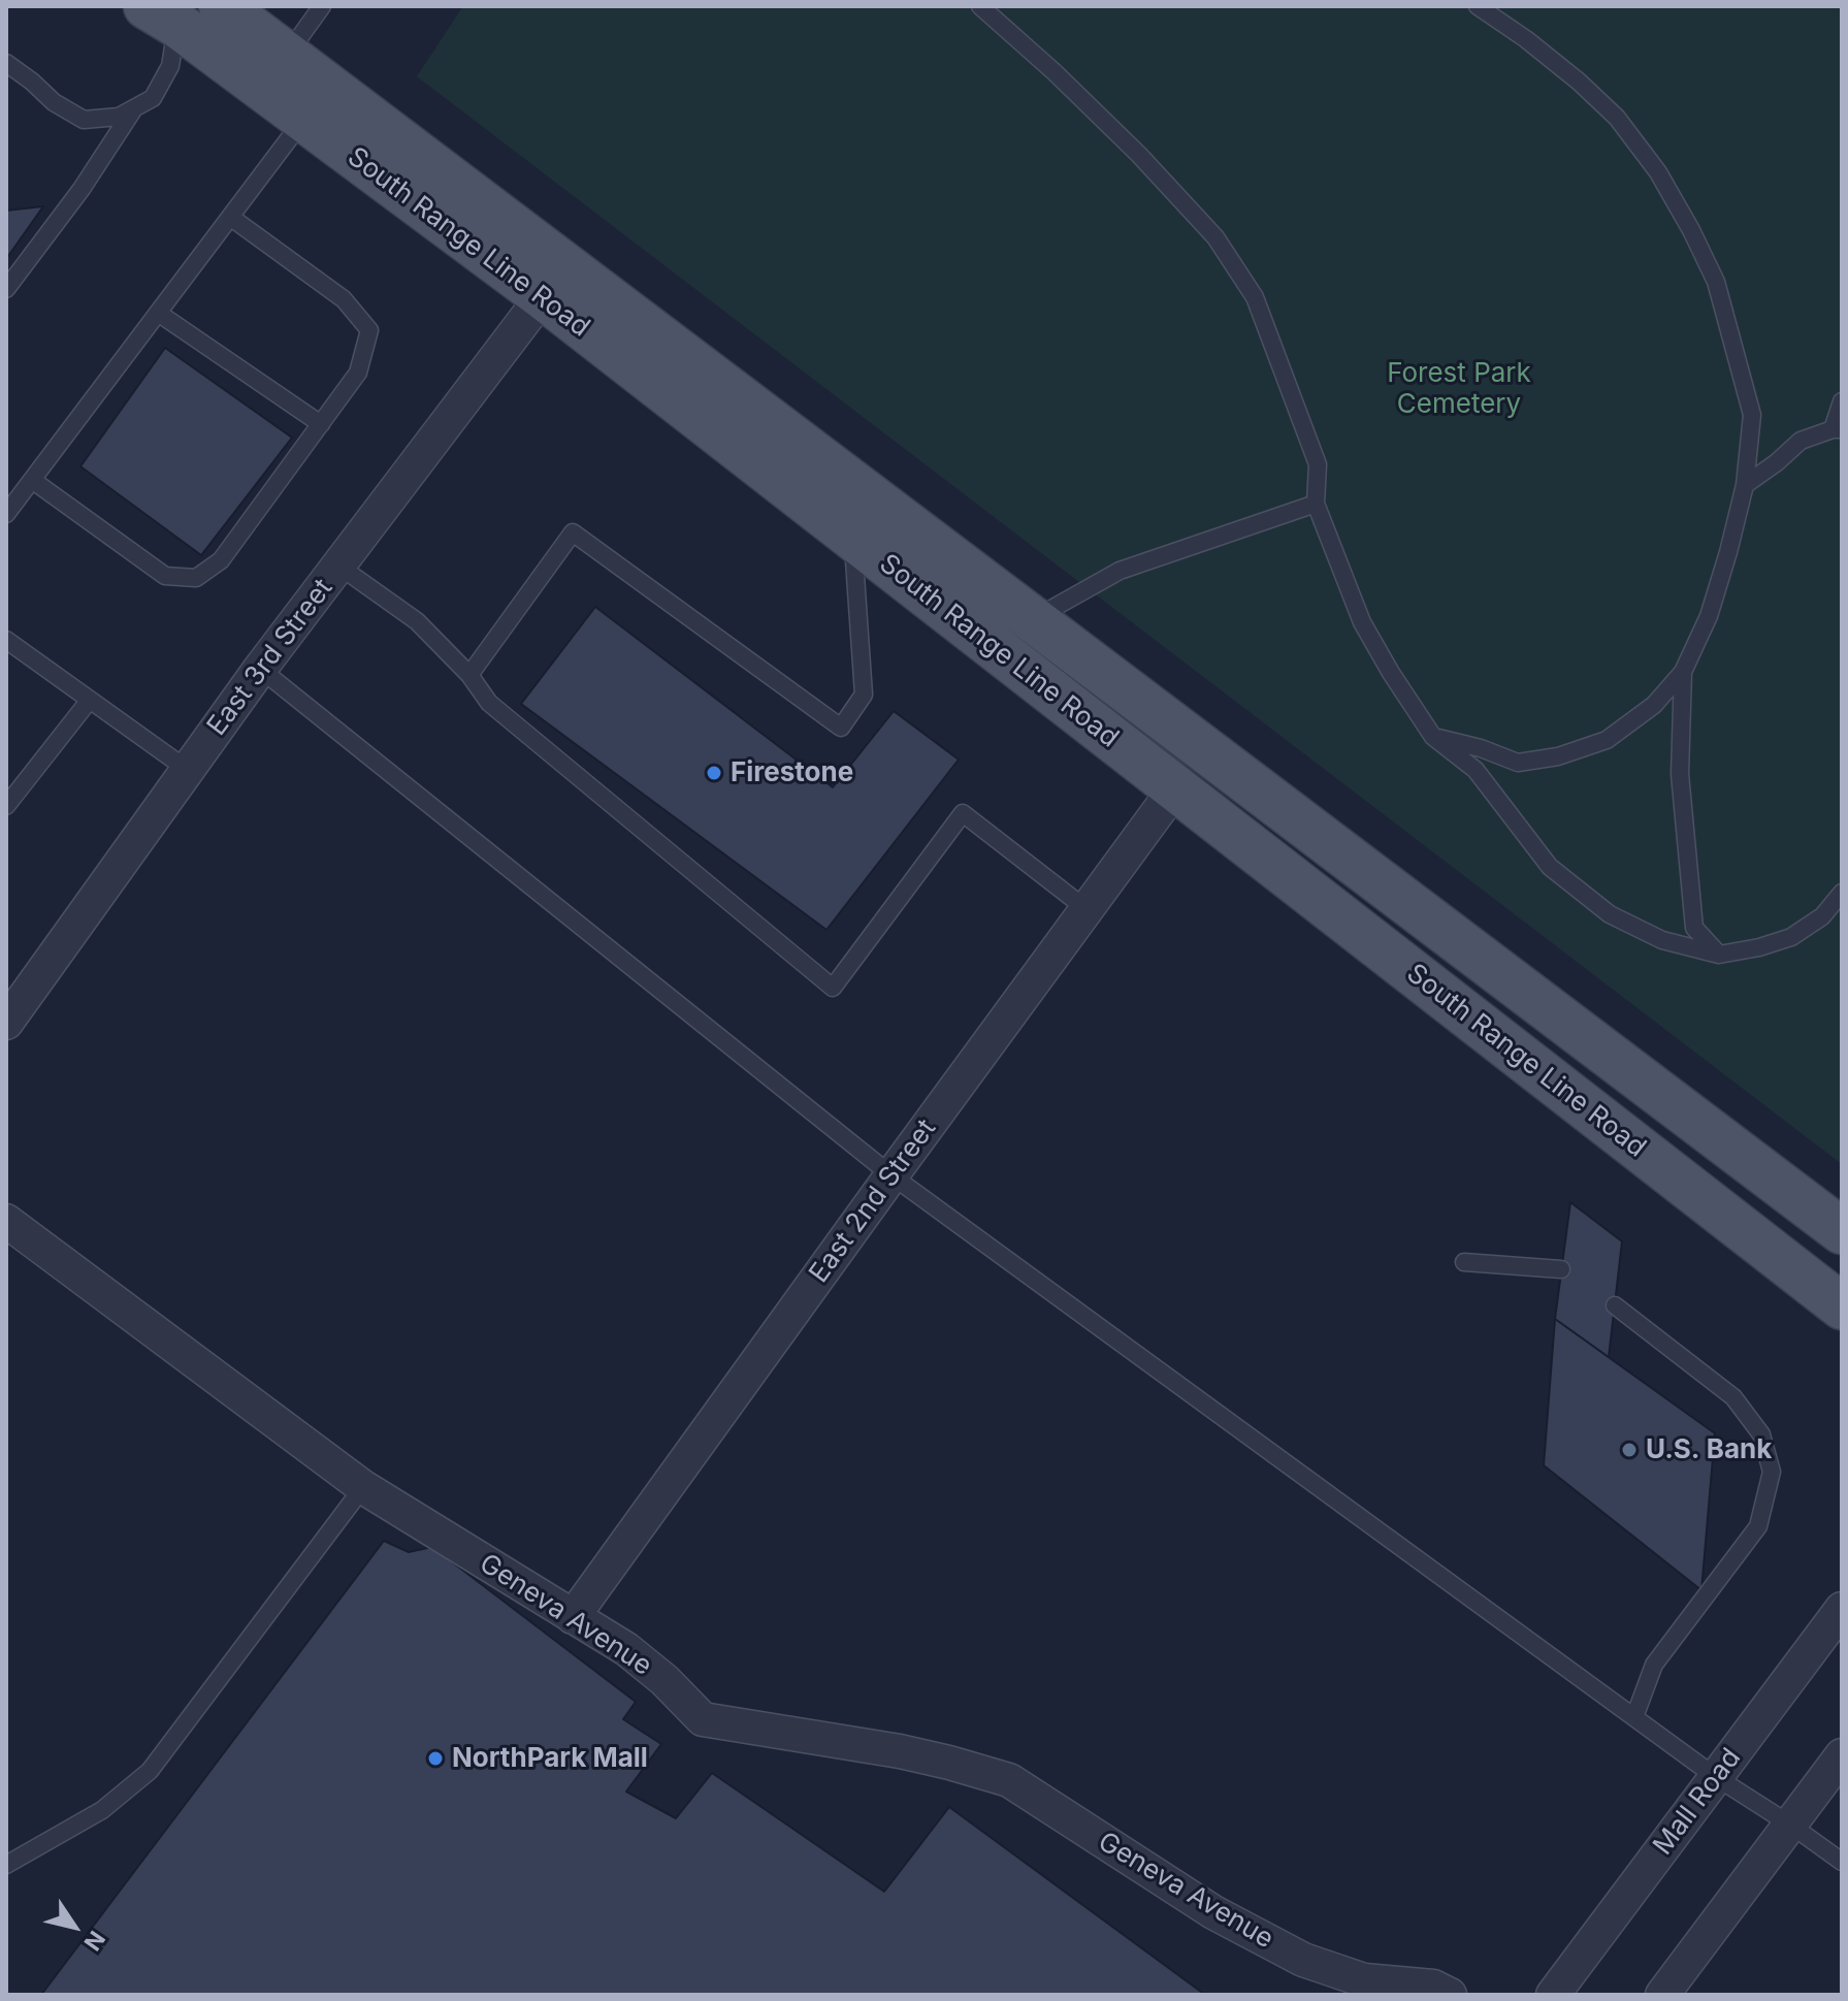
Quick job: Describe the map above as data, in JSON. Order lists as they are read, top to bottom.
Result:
{
  "streets": {
    "main road": ["South Range Line Road"],
    "street": [
      "East 3rd Street",
      "East 2nd Street",
      "Geneva Avenue",
      "Mall Road"
    ]
  },
  "crossings": [
    ["South Range Line Road", "East 3rd Street"],
    ["South Range Line Road", "East 2nd Street"],
    ["East 2nd Street", "Geneva Avenue"]
  ],
  "parks": ["Forest Park Cemetery"],
  "places": ["Firestone", "U.S. Bank", "NorthPark Mall"],
  "north": "bottom right"
}
